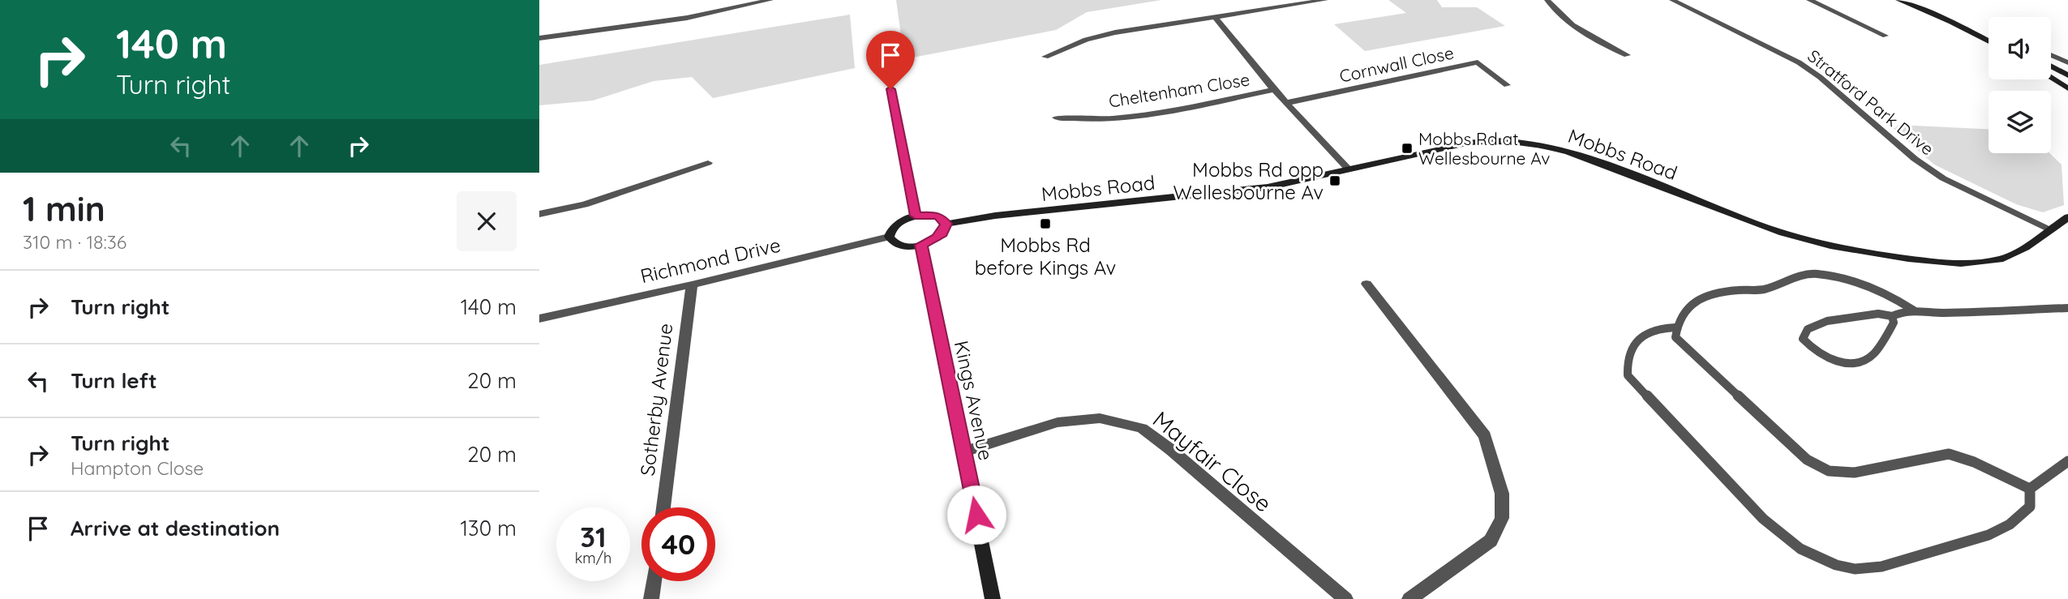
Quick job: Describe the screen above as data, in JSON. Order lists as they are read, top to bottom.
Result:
{
  "streets": {
    "street": [
      "Cornwall Close",
      "Cheltenham Close",
      "Stratford Park Drive",
      "Mobbs Road",
      "Richmond Drive",
      "Sotherby Avenue",
      "Kings Avenue",
      "Mayfair Close"
    ]
  },
  "crossings": [
    ["Stratford Park Drive", "Mobbs Road"],
    ["Richmond Drive", "Sotherby Avenue"],
    ["Kings Avenue", "Mayfair Close"]
  ],
  "places": {
    "transit": ["Mobbs Rd at Wellesbourne Av", "Mobbs Rd opp Wellesbourne Av", "Mobbs Rd before Kings Av"]
  },
  "page": {
    "turn": ["140 m", "Turn right"],
    "heading": ["1 min", "310 m · 18:36"],
    "list": [
      {
        "name": "Turn right",
        "value": "140 m"
      },
      {
        "name": "Turn left",
        "value": "20 m"
      },
      {
        "name": "Turn right",
        "note": "Hampton Close",
        "value": "20 m"
      },
      {
        "name": "Arrive at destination",
        "value": "130 m"
      }
    ],
    "speed": "31 km/h",
    "limit": "40"
  }
}
